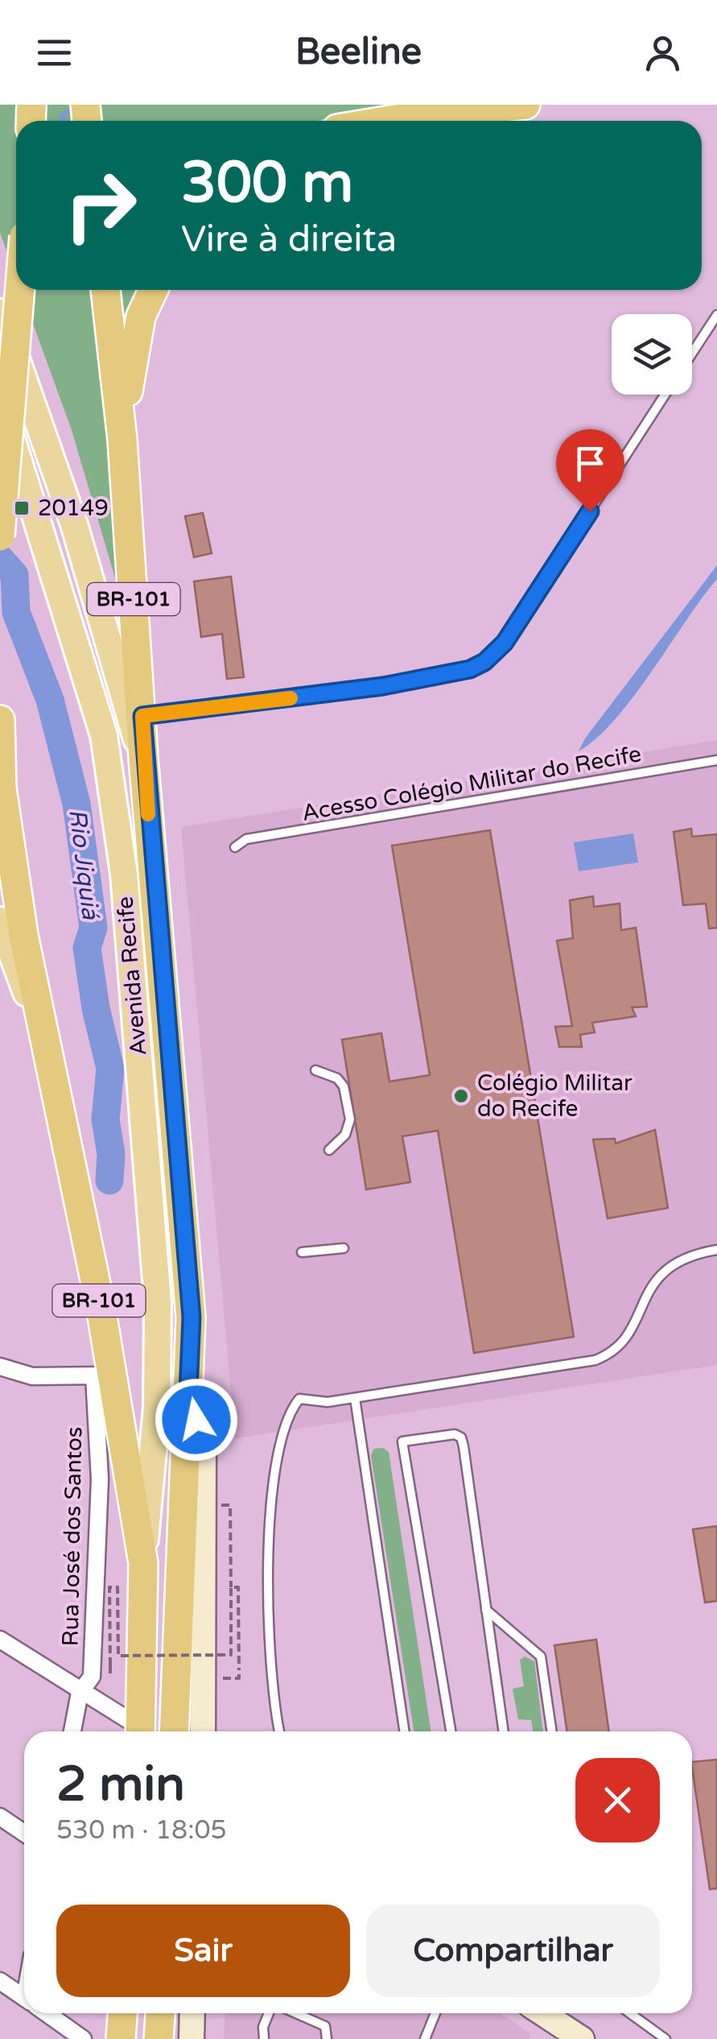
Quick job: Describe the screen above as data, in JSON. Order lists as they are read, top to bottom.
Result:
{
  "streets": {
    "highway": ["BR-101"],
    "main road": ["Avenida Recife"],
    "street": ["Rua José dos Santos"],
    "lane": ["Acesso Colégio Militar do Recife"]
  },
  "crossings": [
    ["BR-101", "Avenida Recife"],
    ["BR-101", "Rua José dos Santos"]
  ],
  "water": ["Rio Jiquiá"],
  "places": {
    "transit": ["20149"],
    "other": ["Colégio Militar do Recife"]
  },
  "page": {
    "header": "Beeline",
    "turn": ["300 m", "Vire à direita"],
    "heading": ["2 min", "530 m · 18:05"],
    "buttons": ["Sair", "Compartilhar"]
  }
}
